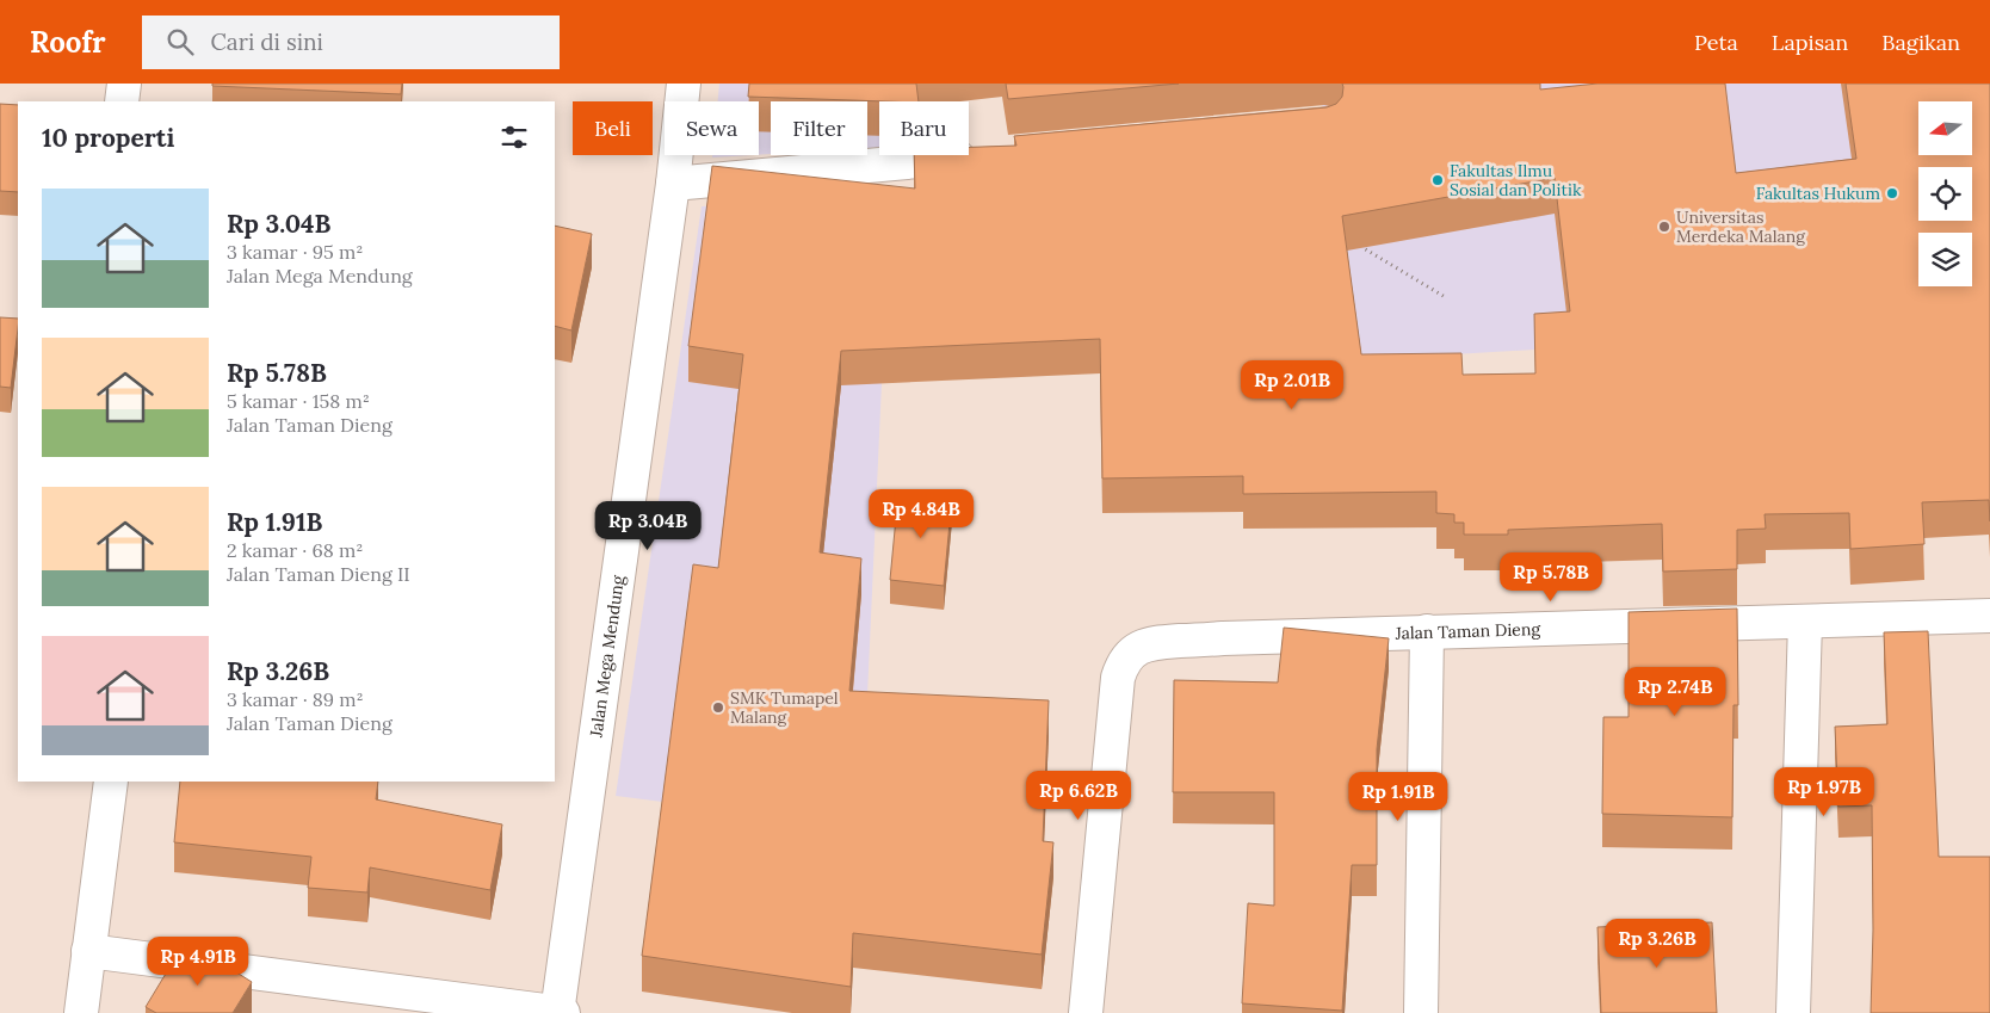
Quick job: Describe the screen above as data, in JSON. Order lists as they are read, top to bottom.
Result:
{
  "streets": {
    "street": ["Jalan Taman Dieng", "Jalan Mega Mendung"]
  },
  "places": [
    "Fakultas Ilmu Sosial dan Politik",
    "Fakultas Hukum",
    "Universitas Merdeka Malang",
    "SMK Tumapel Malang"
  ],
  "north": "left",
  "page": {
    "header": "Roofr",
    "search": "Cari di sini",
    "nav": ["Peta", "Lapisan", "Bagikan"],
    "chip": [
      "Beli",
      "Sewa",
      "Filter",
      "Baru"
    ],
    "heading": "10 properti",
    "list": [
      {
        "name": "Rp 3.04B",
        "note": "3 kamar · 95 m² · Jalan Mega Mendung"
      },
      {
        "name": "Rp 5.78B",
        "note": "5 kamar · 158 m² · Jalan Taman Dieng"
      },
      {
        "name": "Rp 1.91B",
        "note": "2 kamar · 68 m² · Jalan Taman Dieng II"
      },
      {
        "name": "Rp 3.26B",
        "note": "3 kamar · 89 m² · Jalan Taman Dieng"
      }
    ],
    "price": [
      "Rp 2.01B",
      "Rp 4.84B",
      "Rp 3.04B",
      "Rp 5.78B",
      "Rp 2.74B",
      "Rp 1.97B",
      "Rp 6.62B",
      "Rp 1.91B",
      "Rp 3.26B",
      "Rp 4.91B"
    ]
  }
}
